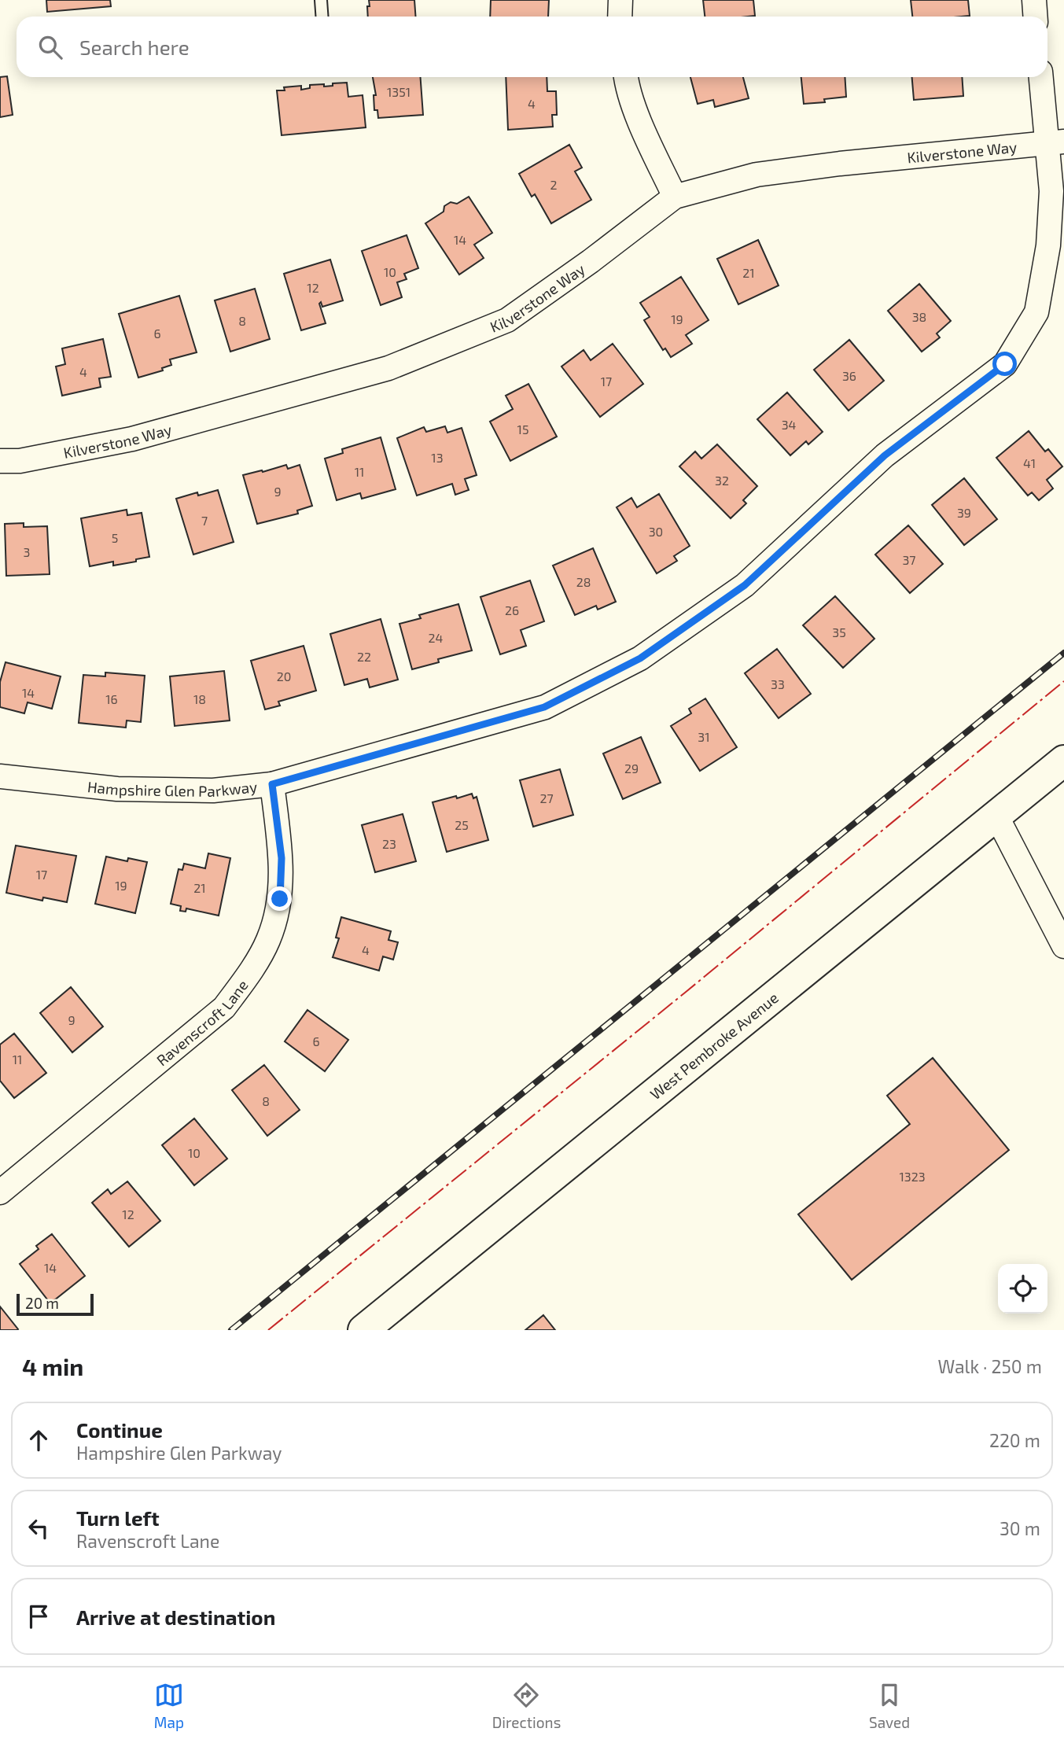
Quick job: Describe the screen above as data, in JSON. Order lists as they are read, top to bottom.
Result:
{
  "streets": {
    "main road": ["West Pembroke Avenue"],
    "street": ["Kilverstone Way", "Hampshire Glen Parkway", "Ravenscroft Lane"]
  },
  "crossings": [
    ["Kilverstone Way", "Hampshire Glen Parkway"],
    ["Hampshire Glen Parkway", "Ravenscroft Lane"]
  ],
  "house_numbers": [
    "1351",
    "4",
    "2",
    "14",
    "10",
    "21",
    "12",
    "38",
    "19",
    "8",
    "6",
    "4",
    "36",
    "17",
    "34",
    "15",
    "13",
    "41",
    "11",
    "32",
    "9",
    "39",
    "7",
    "30",
    "5",
    "3",
    "37",
    "28",
    "26",
    "35",
    "24",
    "22",
    "20",
    "33",
    "14",
    "16",
    "18",
    "31",
    "29",
    "27",
    "25",
    "23",
    "17",
    "19",
    "21",
    "4",
    "9",
    "6",
    "11",
    "8",
    "10",
    "1323",
    "12",
    "14"
  ],
  "scale_bar": "20 m",
  "page": {
    "search": "Search here",
    "scale": "20 m",
    "heading": ["4 min", "Walk · 250 m"],
    "list": [
      ["Continue", "Hampshire Glen Parkway", "220 m"],
      ["Turn left", "Ravenscroft Lane", "30 m"],
      "Arrive at destination"
    ],
    "nav": ["Map", "Directions", "Saved"]
  }
}
